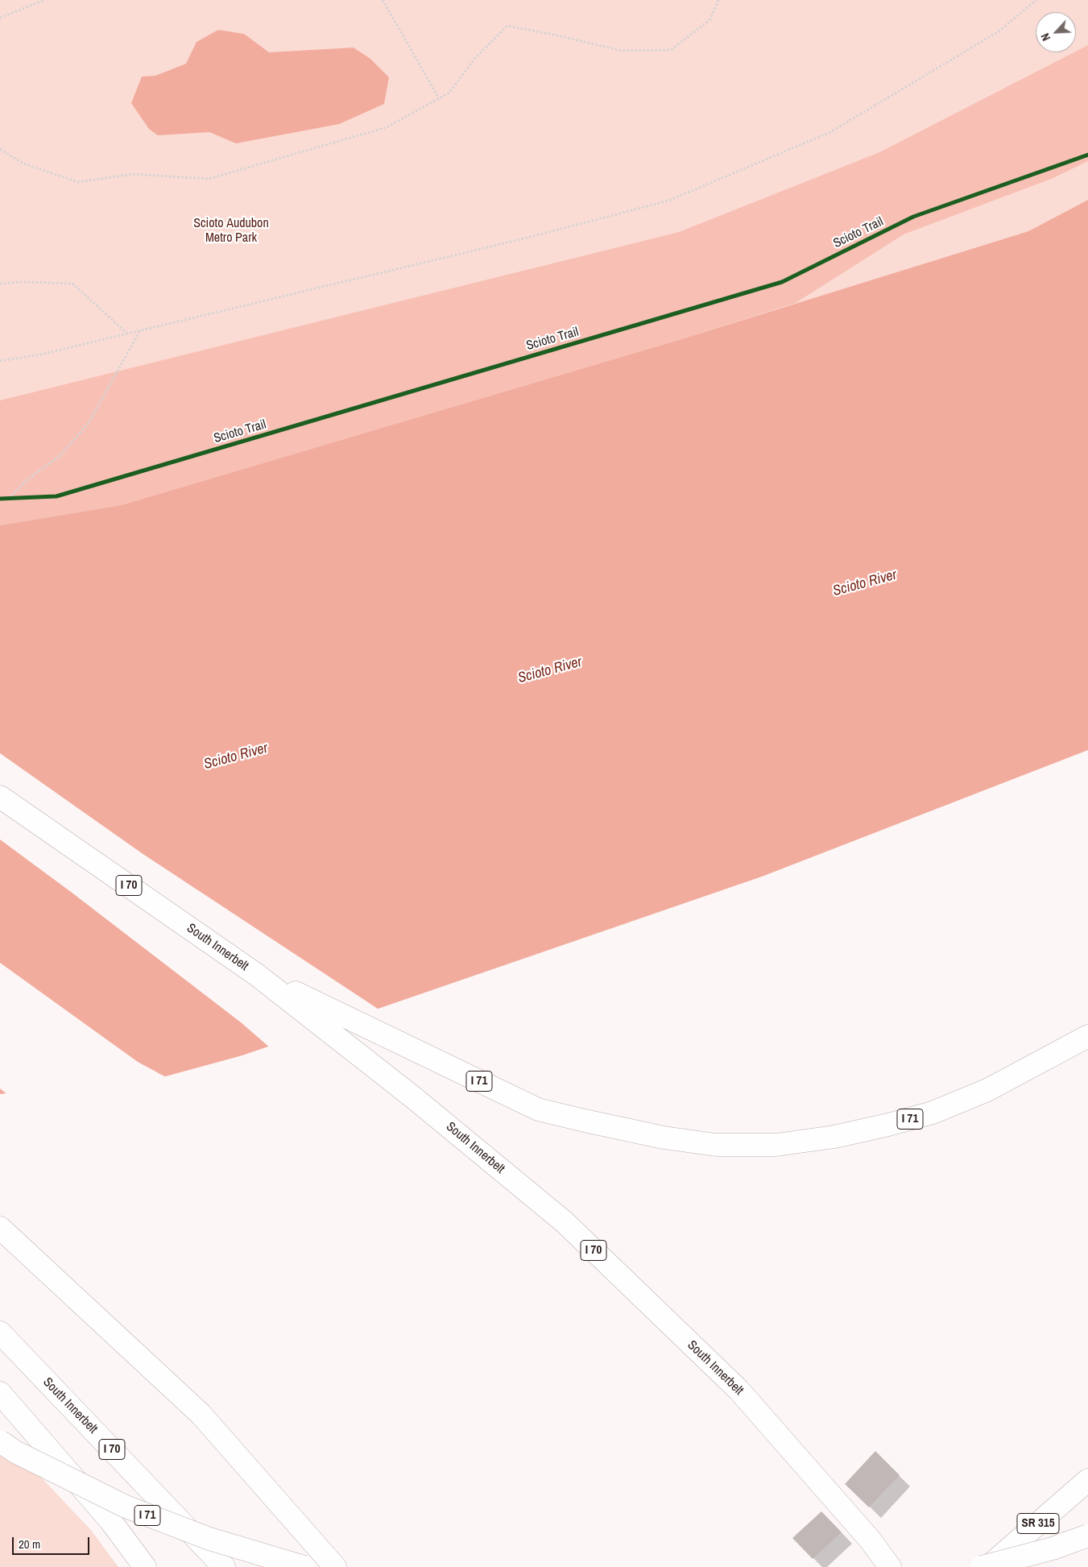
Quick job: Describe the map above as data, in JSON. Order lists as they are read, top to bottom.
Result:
{
  "streets": {
    "highway": [
      "I 70",
      "South Innerbelt",
      "I 71",
      "SR 315"
    ],
    "cycle path": ["Scioto Trail"]
  },
  "crossings": [
    ["South Innerbelt", "I 71"]
  ],
  "water": ["Scioto River"],
  "parks": ["Scioto Audubon Metro Park"],
  "scale_bar": "20 m",
  "north": "bottom left"
}
